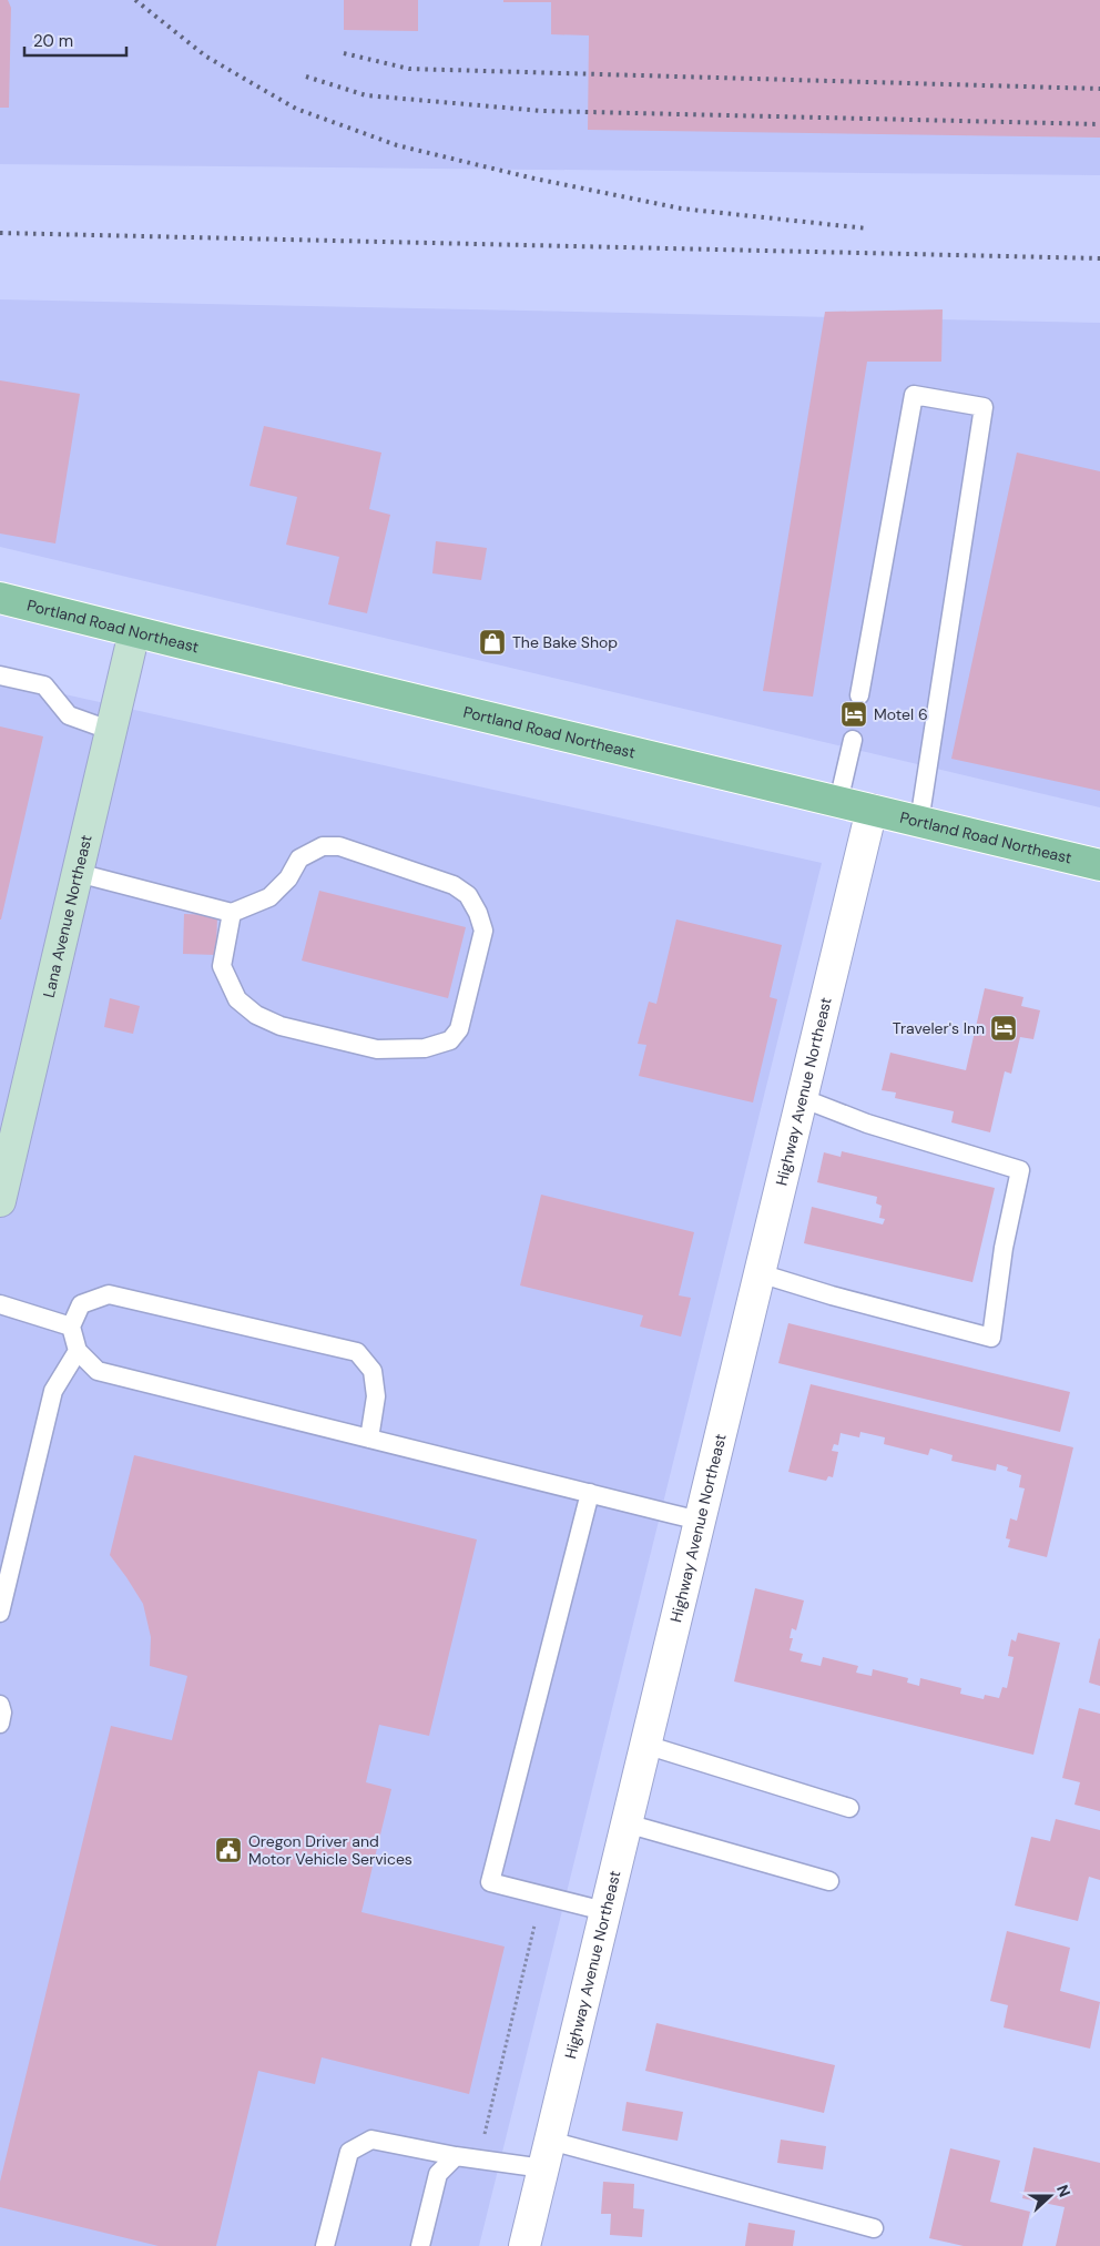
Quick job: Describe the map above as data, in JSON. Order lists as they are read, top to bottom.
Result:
{
  "streets": {
    "main road": ["Portland Road Northeast"],
    "street": ["Lana Avenue Northeast", "Highway Avenue Northeast"]
  },
  "crossings": [
    ["Portland Road Northeast", "Lana Avenue Northeast"],
    ["Portland Road Northeast", "Highway Avenue Northeast"]
  ],
  "places": {
    "shop": ["The Bake Shop"],
    "hotel": ["Motel 6", "Traveler's Inn"],
    "public building": ["Oregon Driver and Motor Vehicle Services"]
  },
  "scale_bar": "20 m",
  "north": "right"
}
